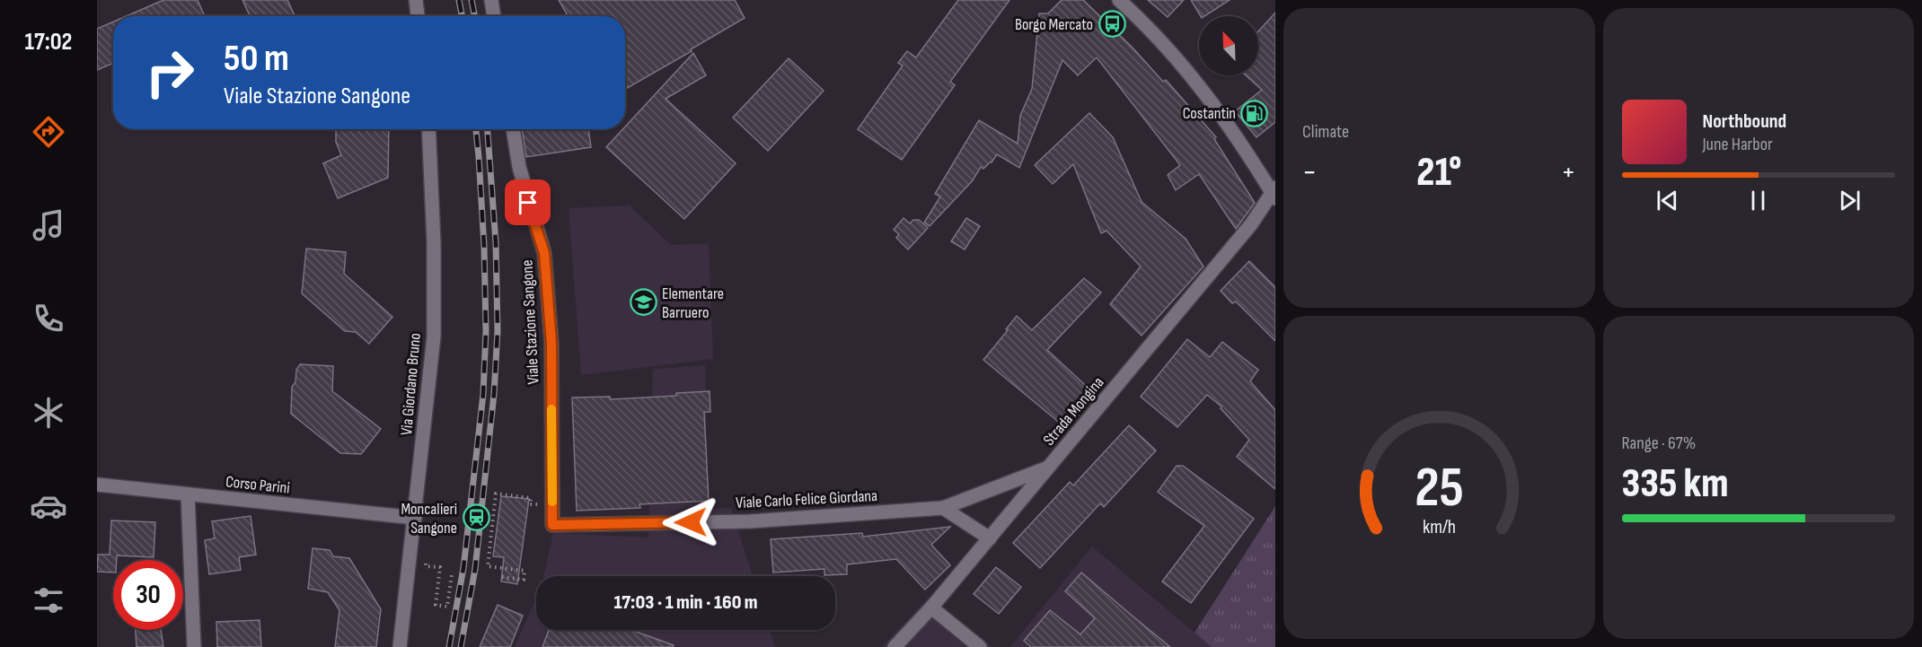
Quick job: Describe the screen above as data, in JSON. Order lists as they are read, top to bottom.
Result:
{
  "streets": {
    "street": [
      "Viale Stazione Sangone",
      "Via Giordano Bruno",
      "Strada Mongina",
      "Corso Parini",
      "Viale Carlo Felice Giordana"
    ]
  },
  "crossings": [
    ["Viale Stazione Sangone", "Viale Carlo Felice Giordana"],
    ["Via Giordano Bruno", "Corso Parini"],
    ["Strada Mongina", "Viale Carlo Felice Giordana"]
  ],
  "places": {
    "bus stop": ["Borgo Mercato"],
    "fuel station": ["Costantin"],
    "school or university": ["Elementare Barruero"],
    "station": ["Moncalieri Sangone"]
  },
  "north": "top left",
  "page": {
    "tabs": "17:02",
    "tile": [
      "Climate",
      ["Range · 67%", "335 km"]
    ],
    "turn": ["50 m", "Viale Stazione Sangone"],
    "song": ["Northbound", "June Harbor"],
    "heat": ["−", "21°", "+"],
    "limit": "30",
    "trip": "17:03 · 1 min · 160 m",
    "gauge": ["25", "km/h"]
  }
}
